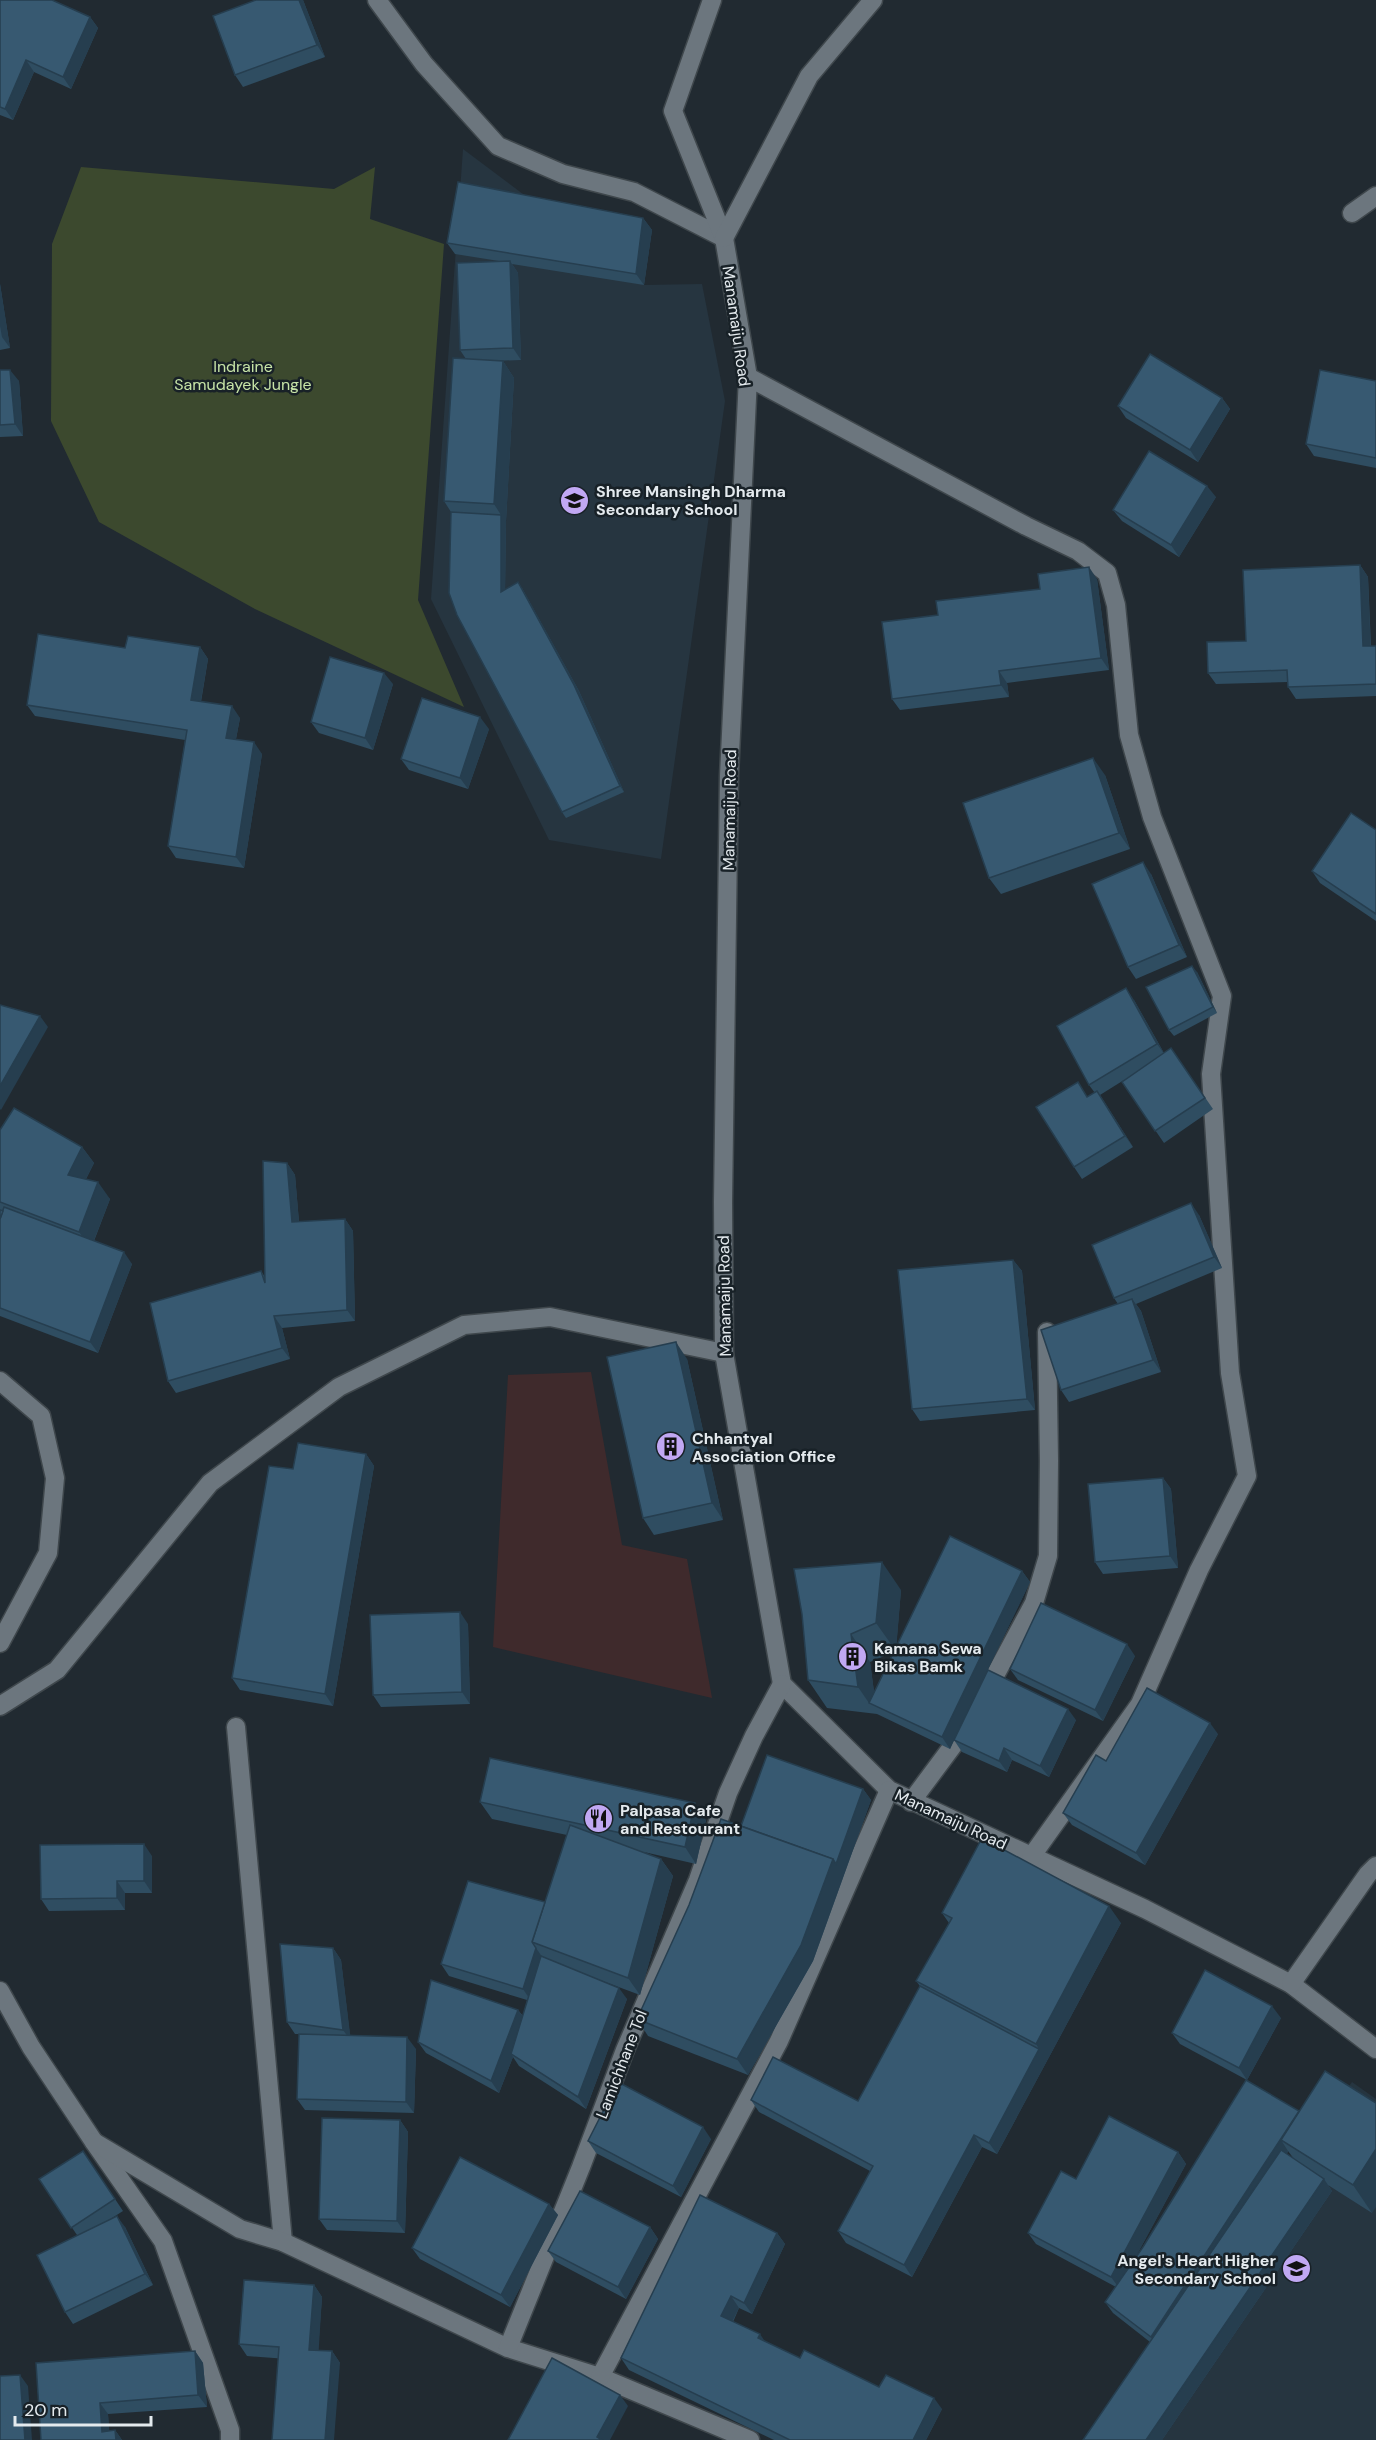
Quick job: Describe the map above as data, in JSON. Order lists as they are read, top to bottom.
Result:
{
  "streets": {
    "street": ["Manamaiju Road", "Lamichhane Tol"]
  },
  "crossings": [
    ["Manamaiju Road", "Lamichhane Tol"]
  ],
  "parks": ["Indraine Samudayek Jungle"],
  "places": {
    "school or university": ["Shree Mansingh Dharma Secondary School", "Angel's Heart Higher Secondary School"],
    "building": ["Chhantyal Association Office", "Kamana Sewa Bikas Bamk"],
    "restaurant": ["Palpasa Cafe and Restourant"]
  },
  "scale_bar": "20 m"
}
